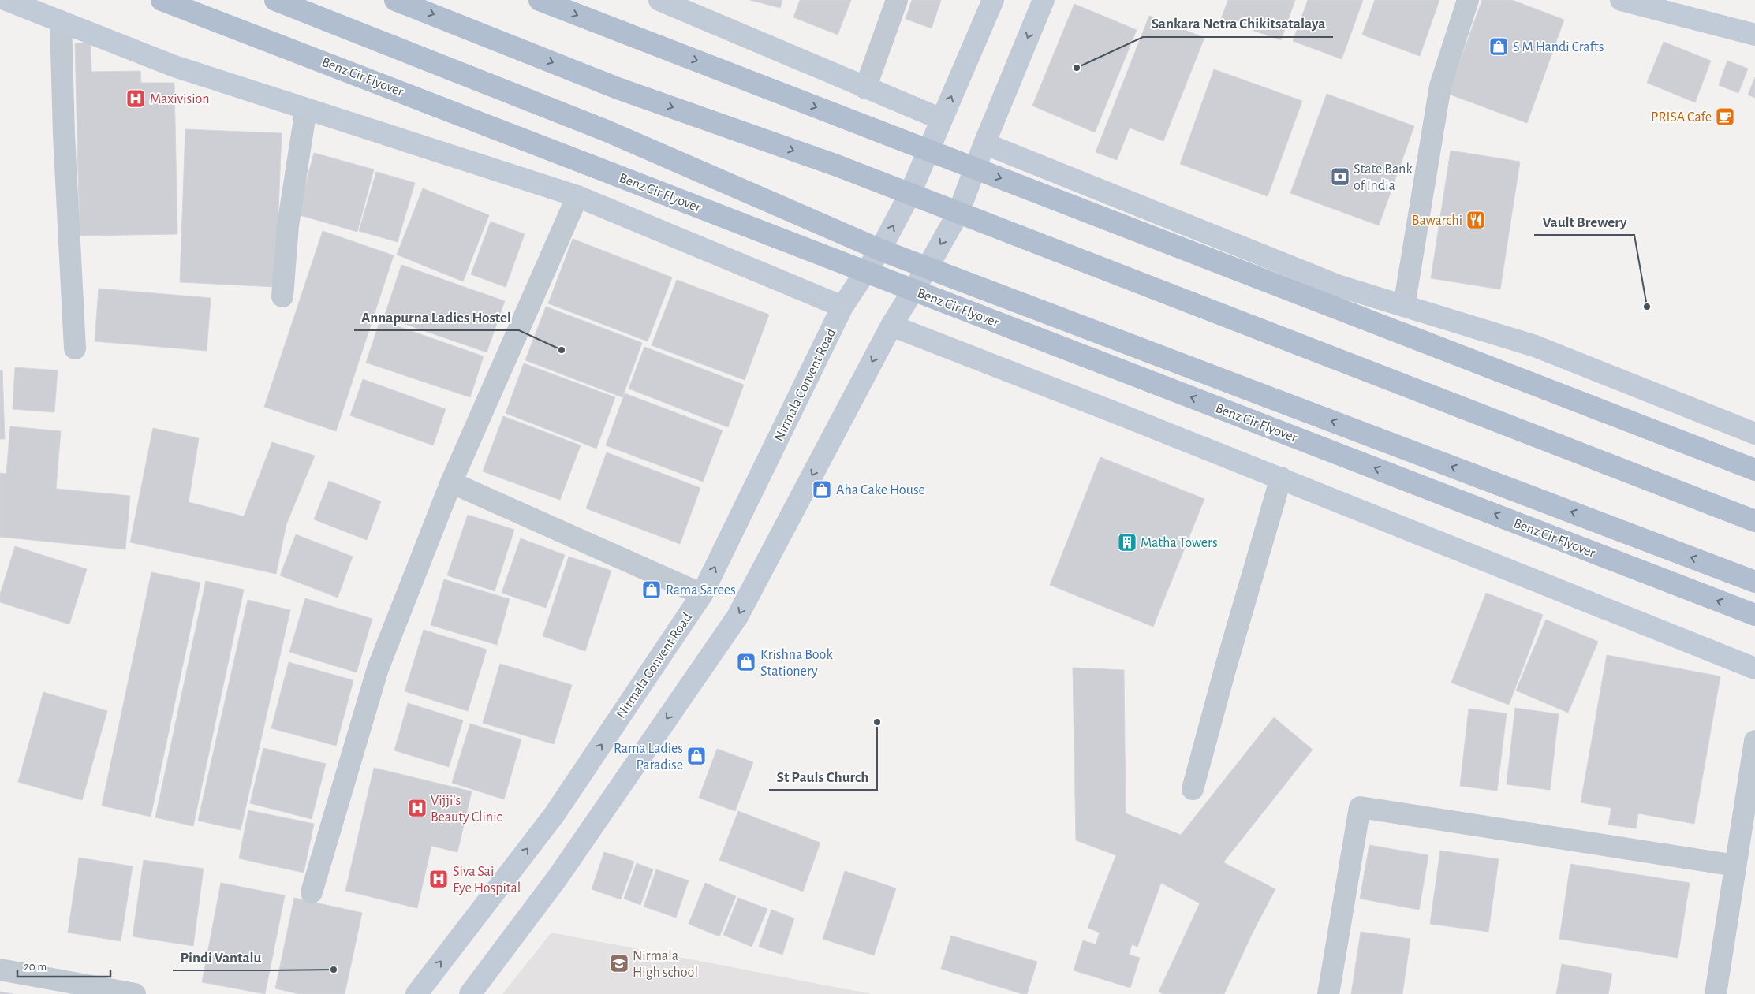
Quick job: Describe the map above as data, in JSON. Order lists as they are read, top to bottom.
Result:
{
  "streets": {
    "main road": ["Benz Cir Flyover"],
    "street": ["Nirmala Convent Road"]
  },
  "places": {
    "shop": [
      "S M Handi Crafts",
      "Aha Cake House",
      "Rama Sarees",
      "Krishna Book Stationery",
      "Rama Ladies Paradise"
    ],
    "other": [
      "Sankara Netra Chikitsatalaya",
      "Vault Brewery",
      "Annapurna Ladies Hostel",
      "St Pauls Church",
      "Pindi Vantalu"
    ],
    "hospital": ["Maxivision", "Vijji's Beauty Clinic", "Siva Sai Eye Hospital"],
    "cafe": ["PRISA Cafe"],
    "bank": ["State Bank of India"],
    "restaurant": ["Bawarchi"],
    "building": ["Matha Towers"],
    "school or university": ["Nirmala High school"]
  },
  "scale_bar": "20 m"
}
